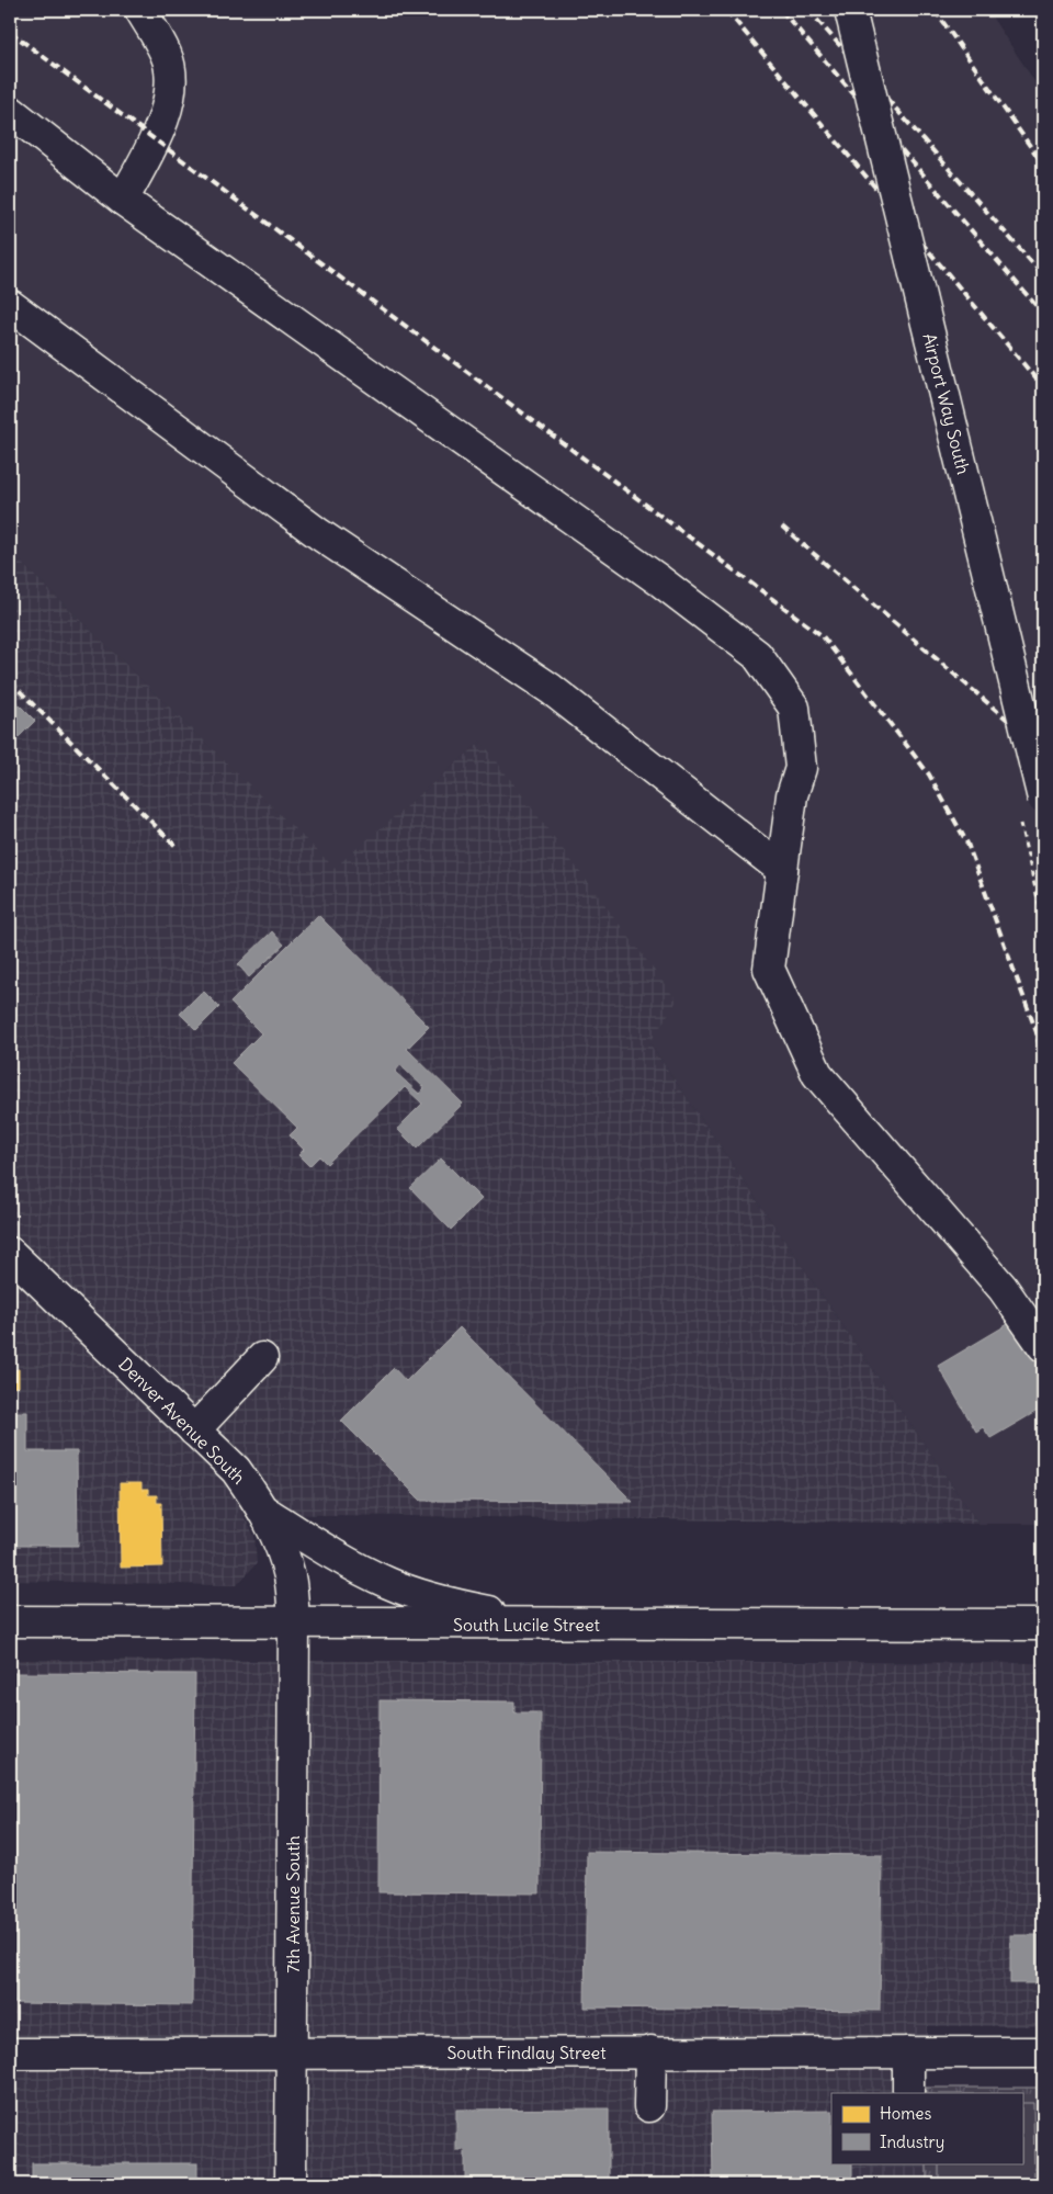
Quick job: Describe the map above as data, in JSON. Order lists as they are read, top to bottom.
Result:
{
  "streets": {
    "street": [
      "Airport Way South",
      "Denver Avenue South",
      "South Lucile Street",
      "7th Avenue South",
      "South Findlay Street"
    ]
  },
  "crossings": [
    ["Denver Avenue South", "South Lucile Street"],
    ["Denver Avenue South", "7th Avenue South"],
    ["South Lucile Street", "7th Avenue South"],
    ["7th Avenue South", "South Findlay Street"]
  ],
  "legend": ["Homes", "Industry"]
}
